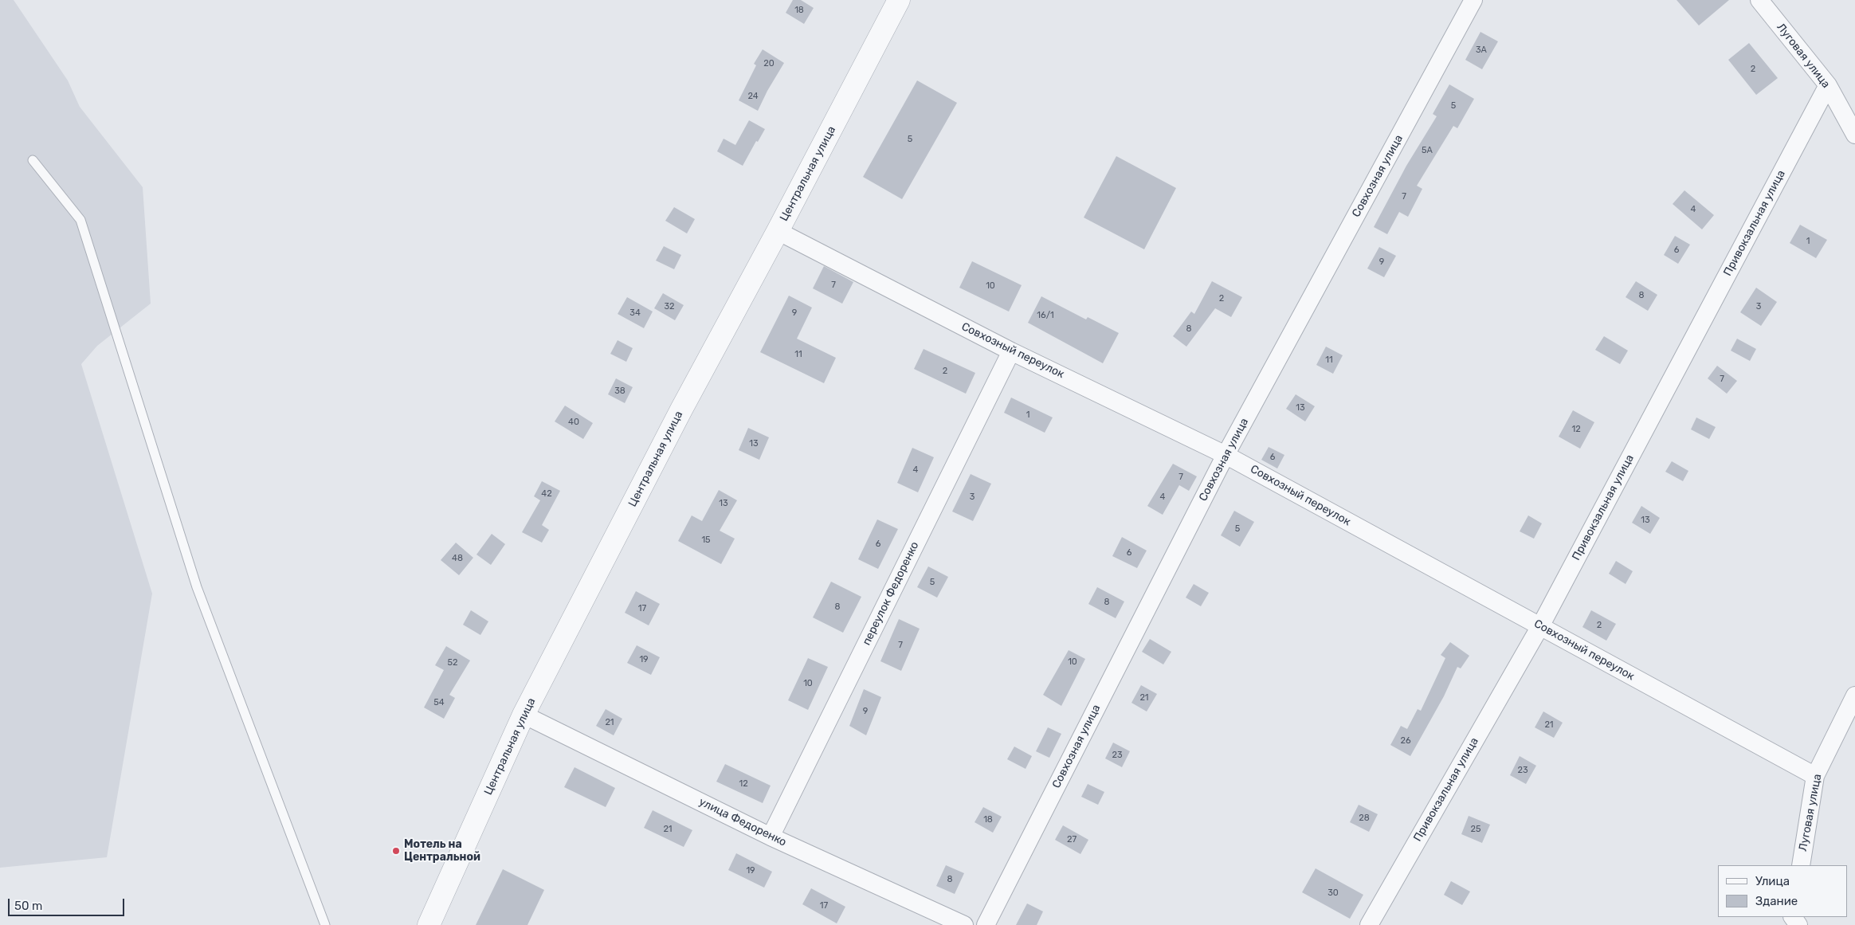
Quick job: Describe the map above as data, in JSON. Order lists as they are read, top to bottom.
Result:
{
  "streets": {
    "street": [
      "Луговая улица",
      "Центральная улица",
      "Совхозная улица",
      "Привокзальная улица",
      "Совхозный переулок",
      "переулок Федоренко",
      "улица Федоренко"
    ]
  },
  "crossings": [
    ["Луговая улица", "Привокзальная улица"],
    ["Луговая улица", "Совхозный переулок"],
    ["Центральная улица", "Совхозный переулок"],
    ["Центральная улица", "улица Федоренко"],
    ["Совхозная улица", "Совхозный переулок"],
    ["Привокзальная улица", "Совхозный переулок"],
    ["Совхозный переулок", "переулок Федоренко"],
    ["переулок Федоренко", "улица Федоренко"]
  ],
  "places": ["Мотель на Центральной"],
  "house_numbers": [
    "18",
    "3А",
    "20",
    "2",
    "24",
    "5",
    "5",
    "5А",
    "7",
    "4",
    "1",
    "6",
    "9",
    "7",
    "10",
    "8",
    "2",
    "32",
    "3",
    "34",
    "9",
    "16/1",
    "8",
    "11",
    "11",
    "2",
    "7",
    "38",
    "13",
    "1",
    "40",
    "12",
    "13",
    "6",
    "4",
    "7",
    "42",
    "3",
    "4",
    "13",
    "13",
    "5",
    "15",
    "6",
    "6",
    "48",
    "5",
    "8",
    "8",
    "17",
    "2",
    "7",
    "19",
    "10",
    "52",
    "10",
    "21",
    "54",
    "9",
    "21",
    "21",
    "26",
    "23",
    "23",
    "12",
    "28",
    "18",
    "21",
    "25",
    "27",
    "19",
    "8",
    "30",
    "17"
  ],
  "legend": ["Улица", "Здание"],
  "scale_bar": "50 m"
}
